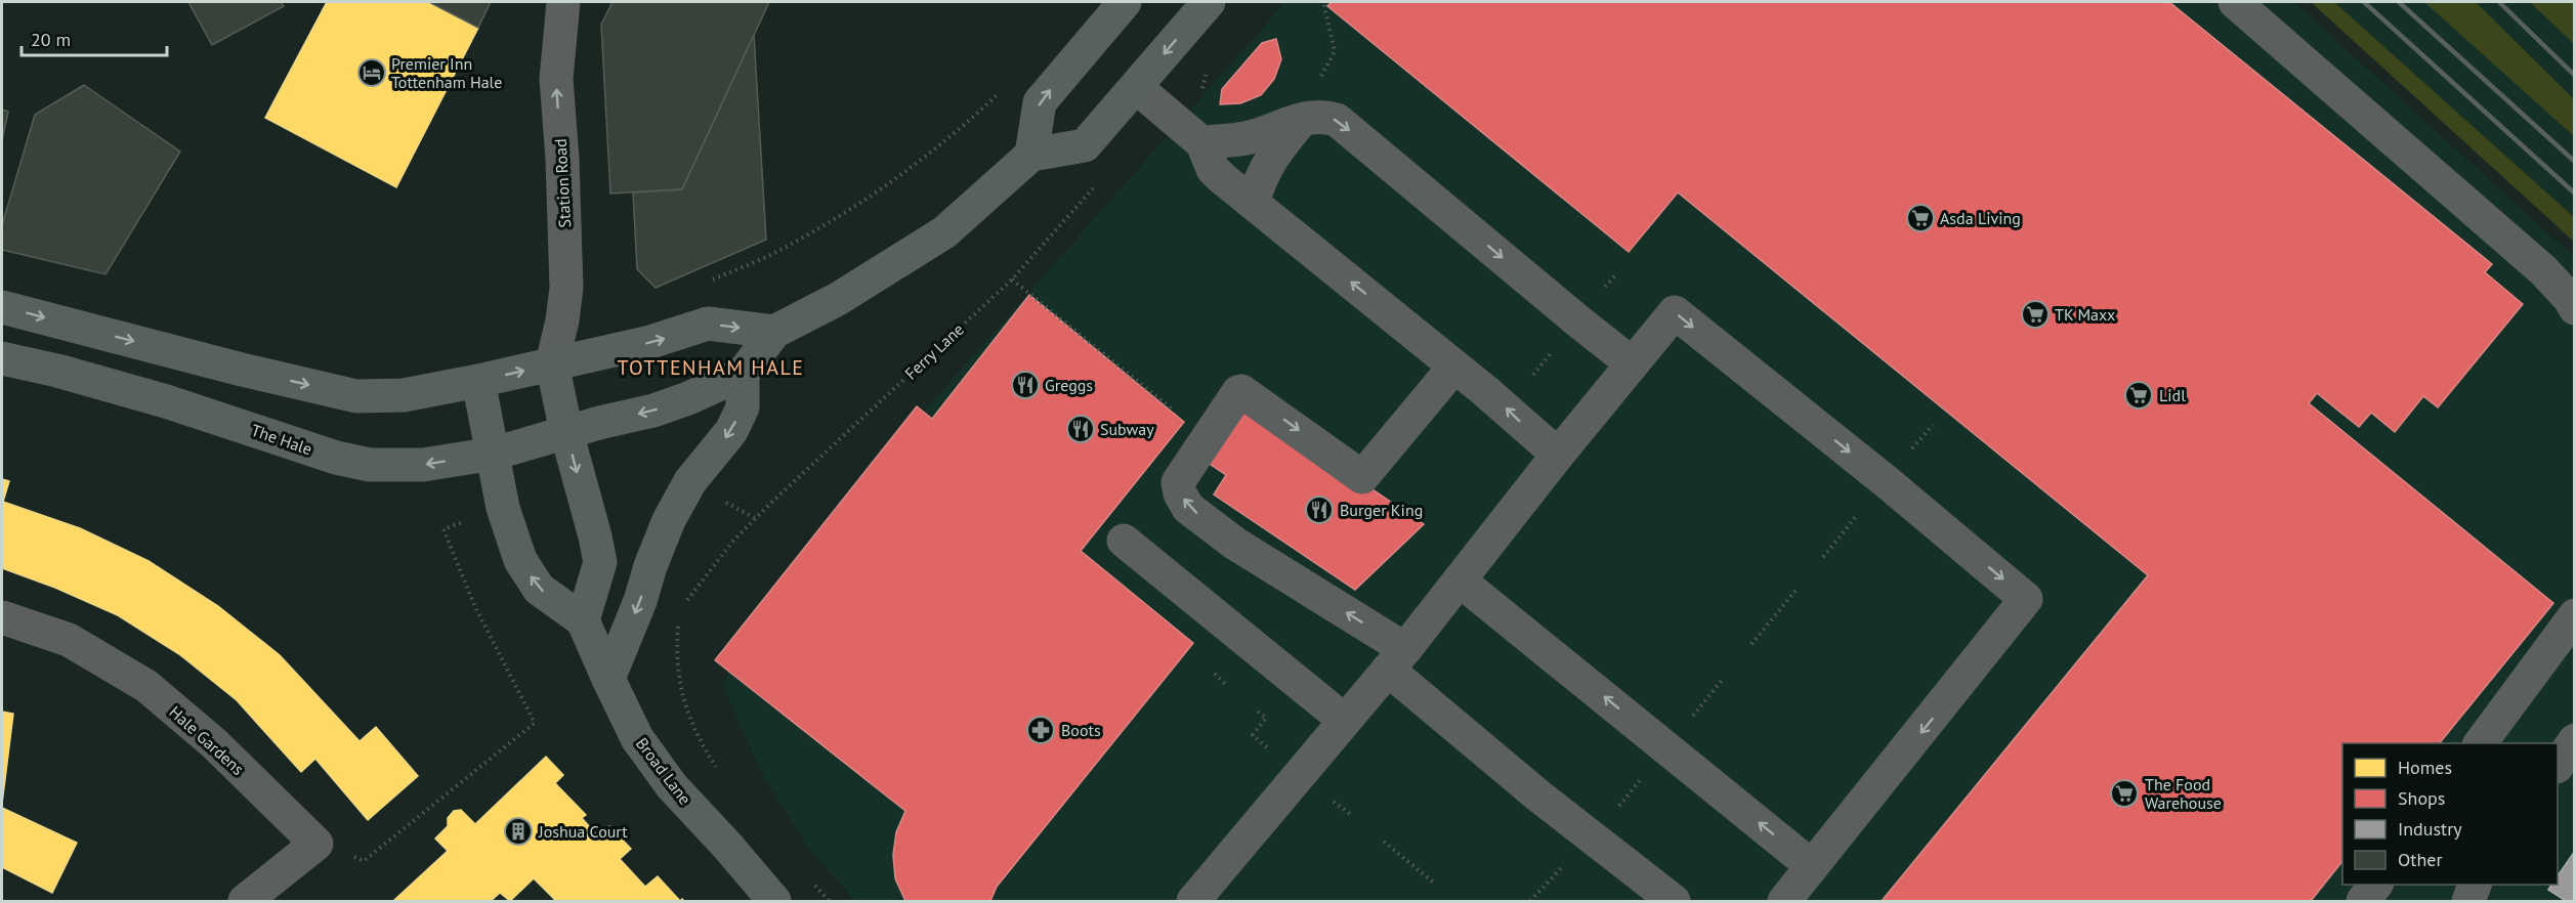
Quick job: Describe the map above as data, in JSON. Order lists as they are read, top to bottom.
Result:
{
  "streets": {
    "main road": ["The Hale", "Broad Lane"],
    "street": ["Station Road", "Hale Gardens"],
    "path": ["Ferry Lane"]
  },
  "one_way": ["Station Road"],
  "districts": ["TOTTENHAM HALE"],
  "places": {
    "hotel": ["Premier Inn Tottenham Hale"],
    "supermarket": [
      "Asda Living",
      "TK Maxx",
      "Lidl",
      "The Food Warehouse"
    ],
    "restaurant": ["Greggs", "Subway", "Burger King"],
    "pharmacy": ["Boots"],
    "building": ["Joshua Court"]
  },
  "legend": [
    "Homes",
    "Shops",
    "Industry",
    "Other"
  ],
  "scale_bar": "20 m"
}
